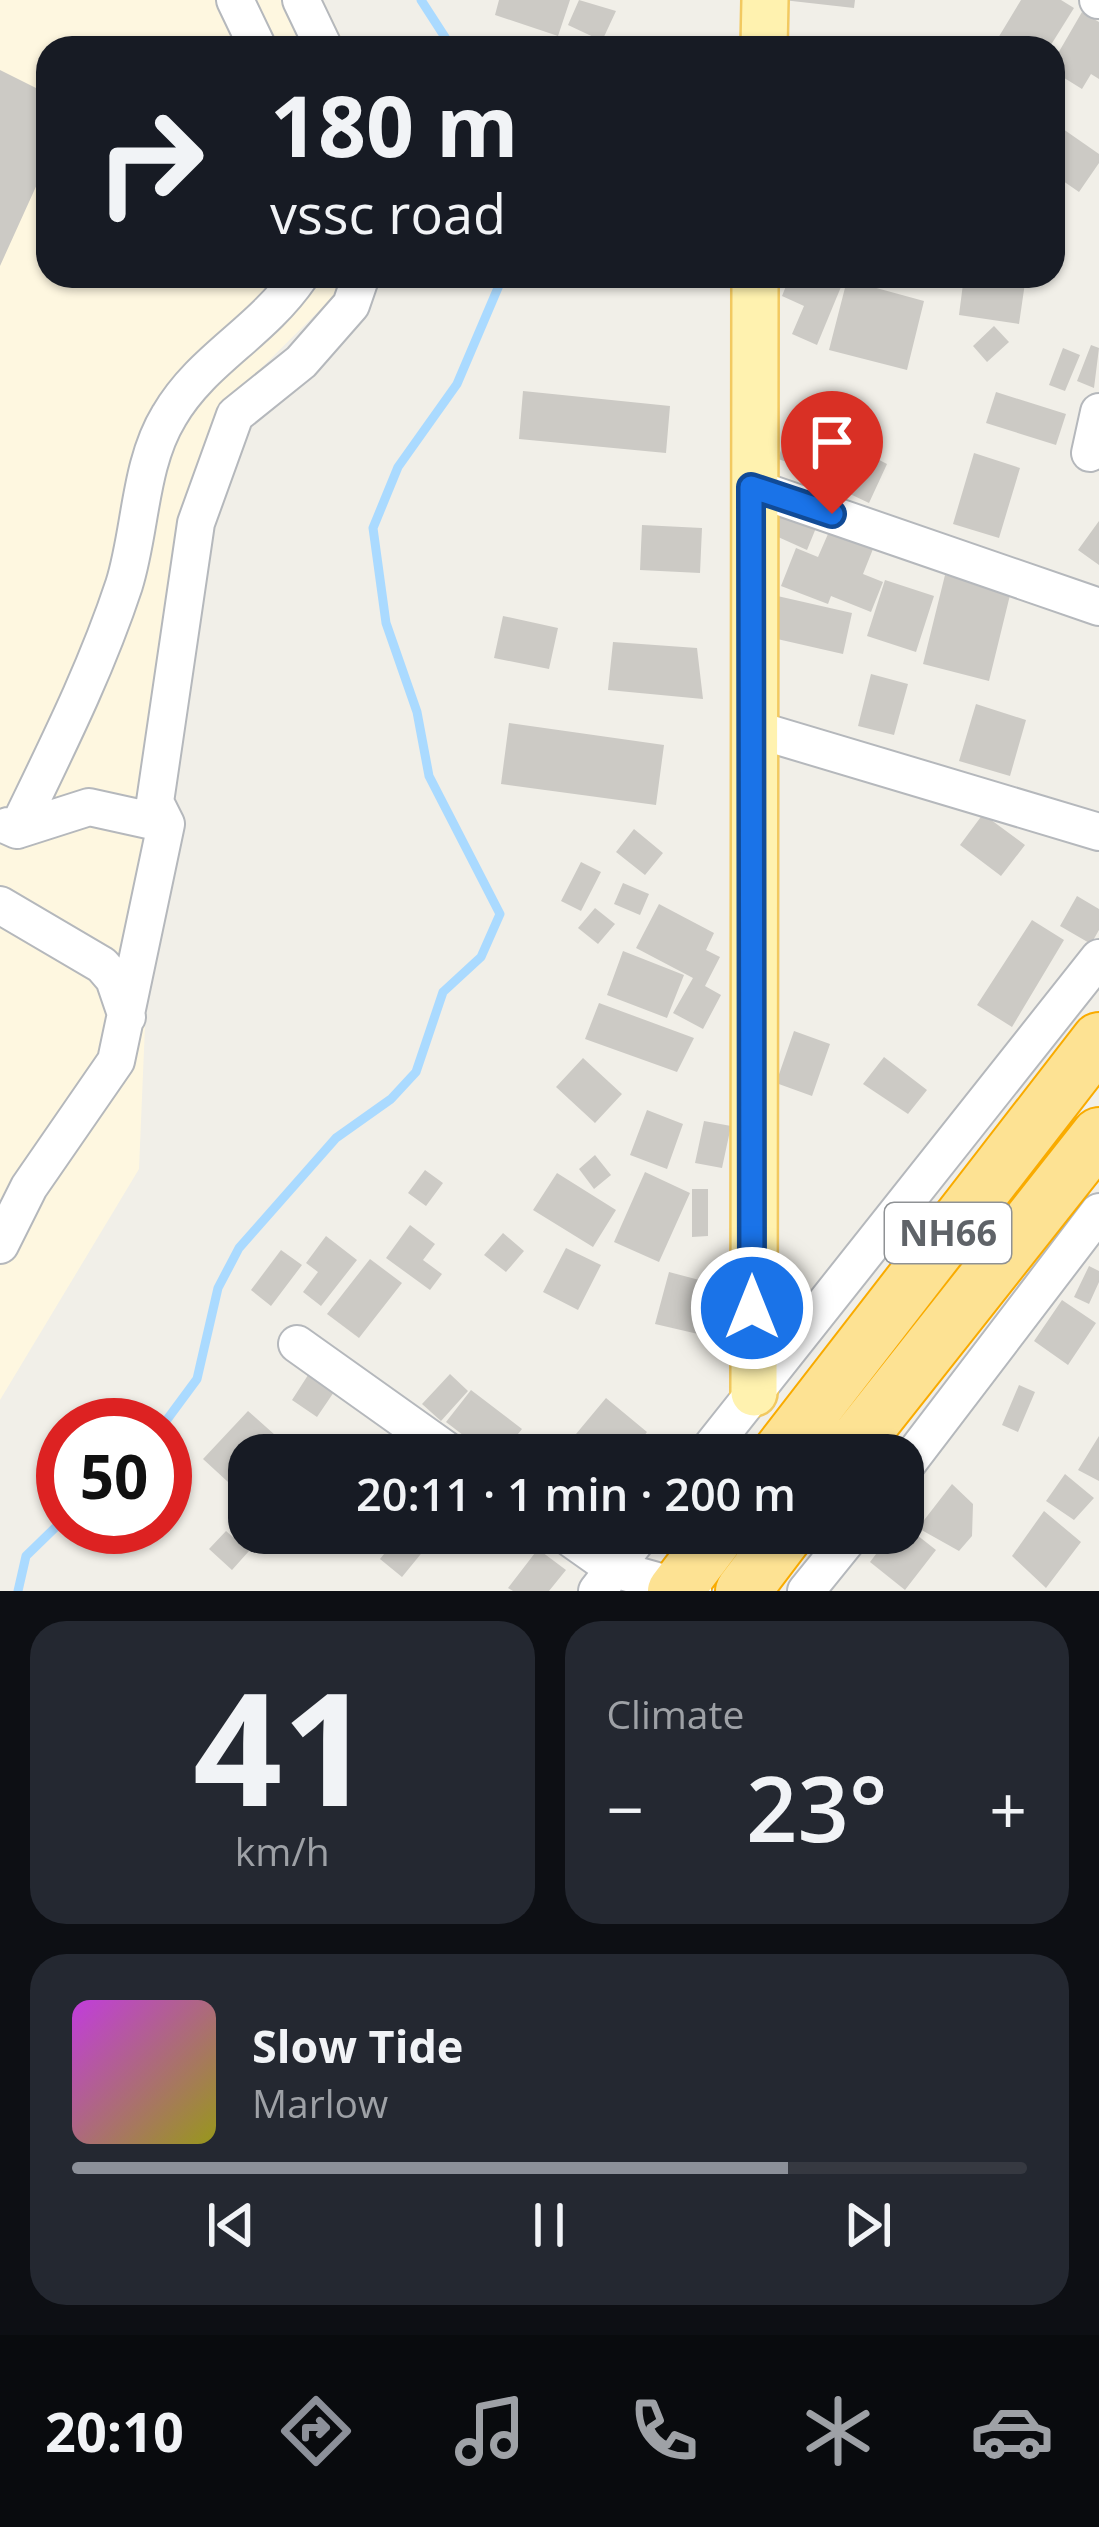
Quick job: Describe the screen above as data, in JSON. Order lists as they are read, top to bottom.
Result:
{
  "streets": {
    "highway": ["NH66"]
  },
  "page": {
    "turn": ["180 m", "vssc road"],
    "limit": "50",
    "trip": "20:11 · 1 min · 200 m",
    "tile": [
      ["41", "km/h"],
      "Climate"
    ],
    "heat": ["−", "23°", "+"],
    "song": ["Slow Tide", "Marlow"],
    "tabs": "20:10"
  }
}
